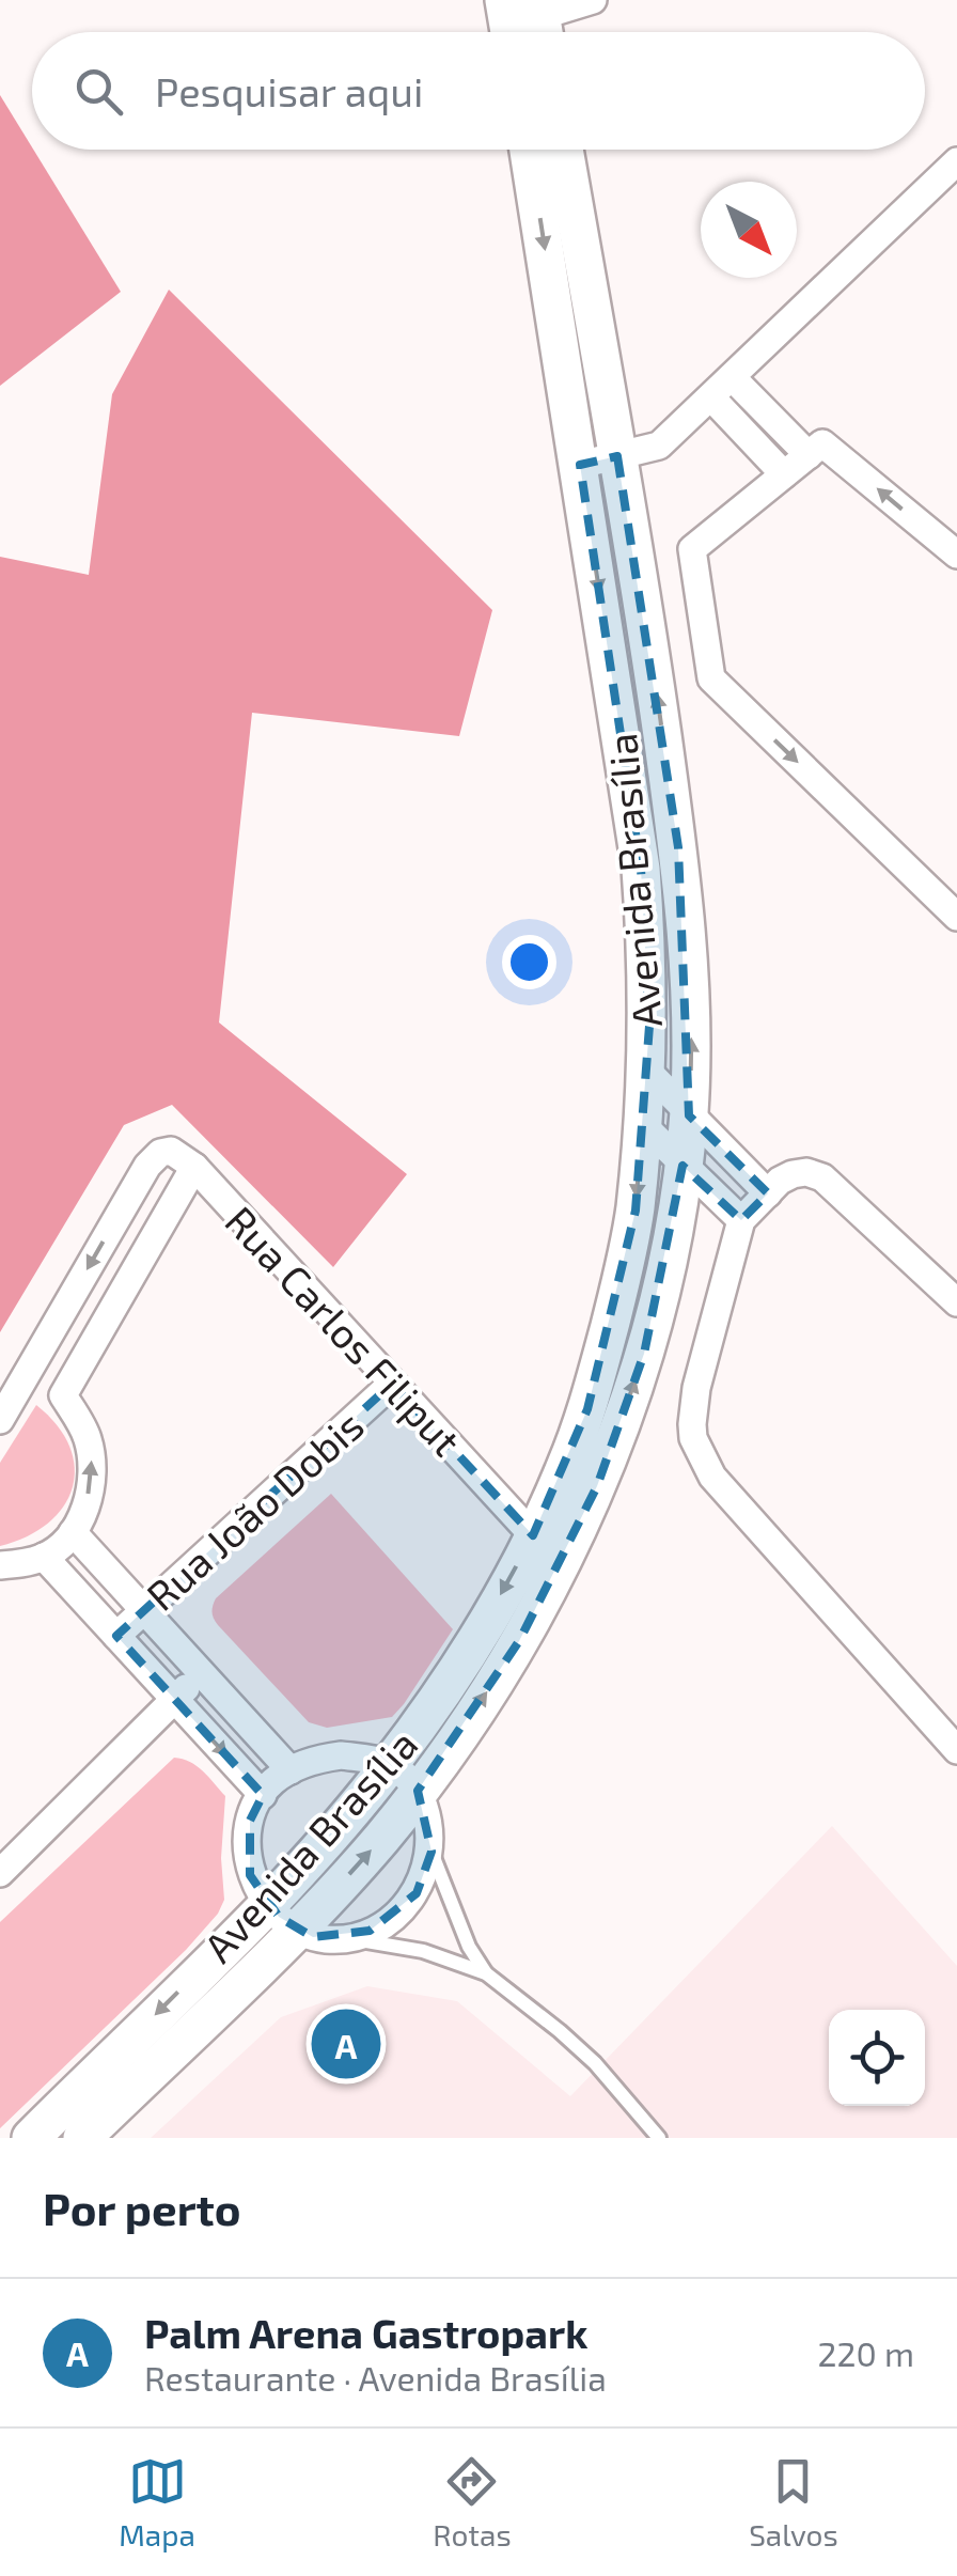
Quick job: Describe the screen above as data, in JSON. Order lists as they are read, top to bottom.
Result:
{
  "streets": {
    "main road": ["Avenida Brasília"],
    "street": ["Rua Carlos Filiput", "Rua João Dobis"]
  },
  "crossings": [
    ["Avenida Brasília", "Rua Carlos Filiput"],
    ["Rua Carlos Filiput", "Rua João Dobis"]
  ],
  "north": "bottom right",
  "page": {
    "search": "Pesquisar aqui",
    "pins": "A",
    "heading": "Por perto",
    "list": [
      {
        "mark": "A",
        "name": "Palm Arena Gastropark",
        "note": "Restaurante · Avenida Brasília",
        "value": "220 m"
      }
    ],
    "nav": ["Mapa", "Rotas", "Salvos"]
  }
}
